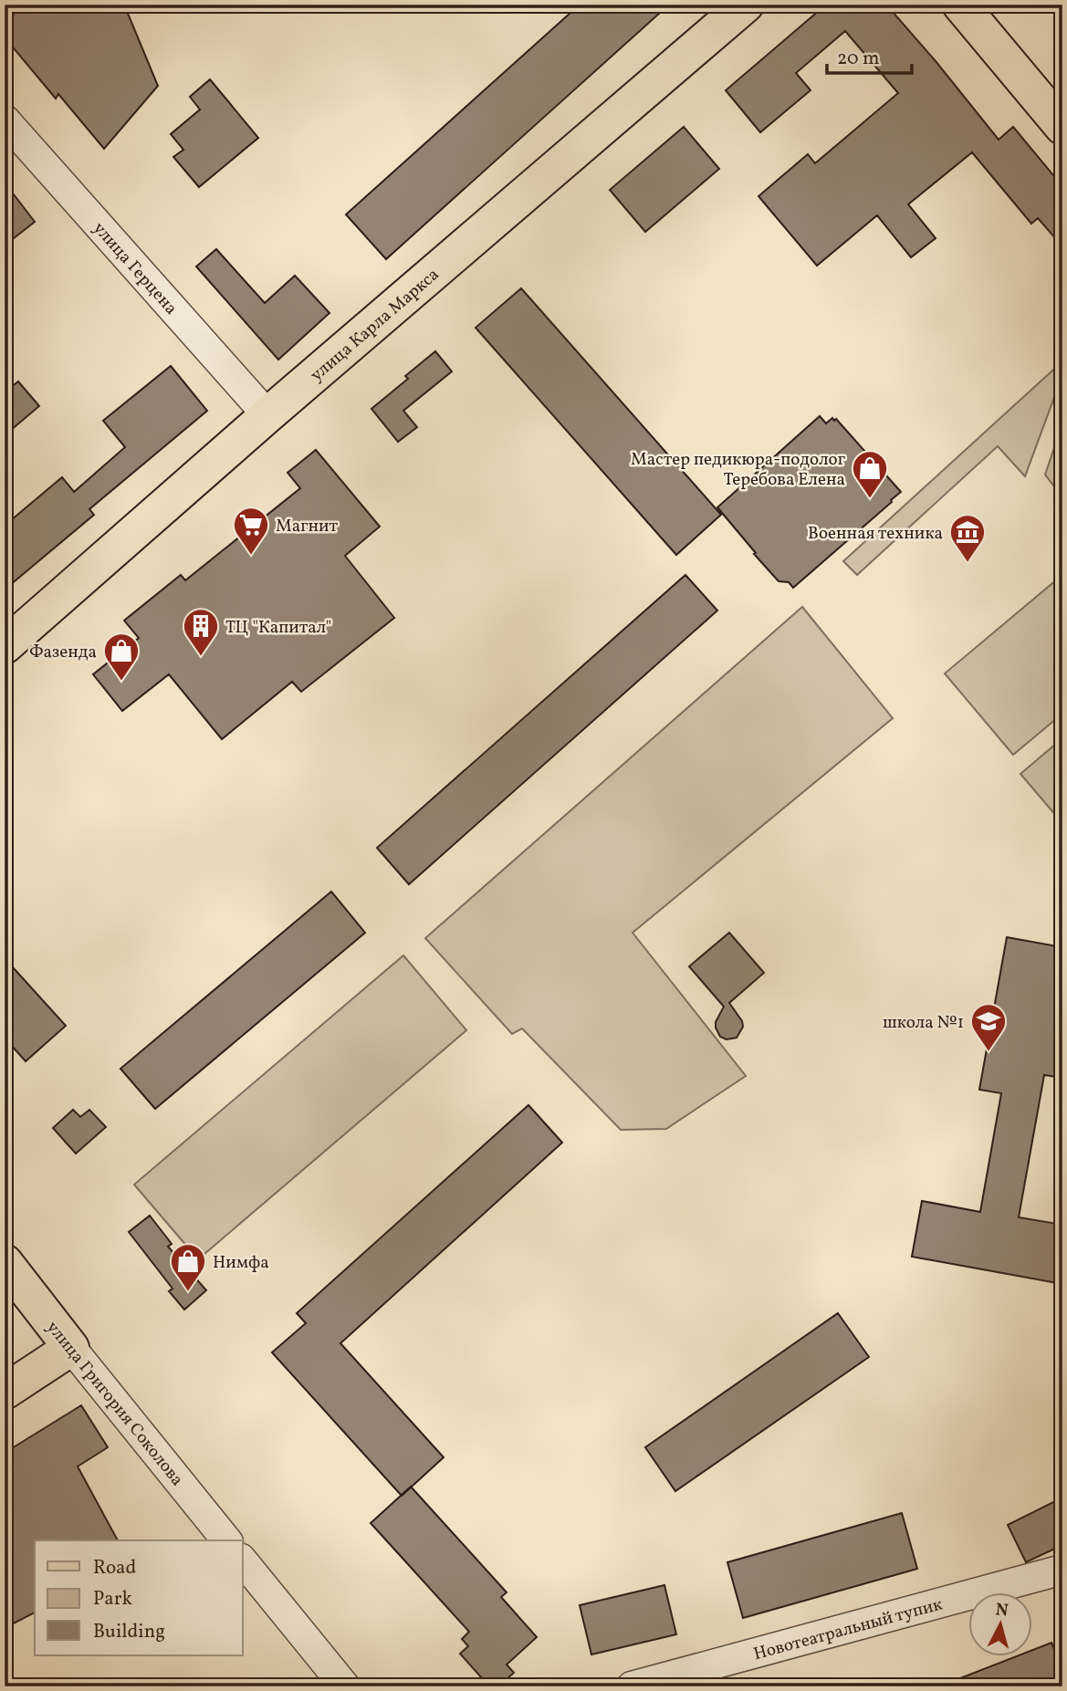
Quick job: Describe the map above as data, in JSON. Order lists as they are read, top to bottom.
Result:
{
  "streets": {
    "main road": ["улица Карла Маркса", "улица Григория Соколова"],
    "street": ["улица Герцена", "Новотеатральный тупик"]
  },
  "crossings": [
    ["улица Герцена", "улица Карла Маркса"]
  ],
  "places": {
    "shop": ["Мастер педикюра-подолог Теребова Елена", "Фазенда", "Нимфа"],
    "supermarket": ["Магнит"],
    "museum": ["Военная техника"],
    "building": ["ТЦ \"Капитал\""],
    "school or university": ["школа №1"]
  },
  "legend": ["Road", "Park", "Building"],
  "scale_bar": "20 m",
  "north": "top"
}
